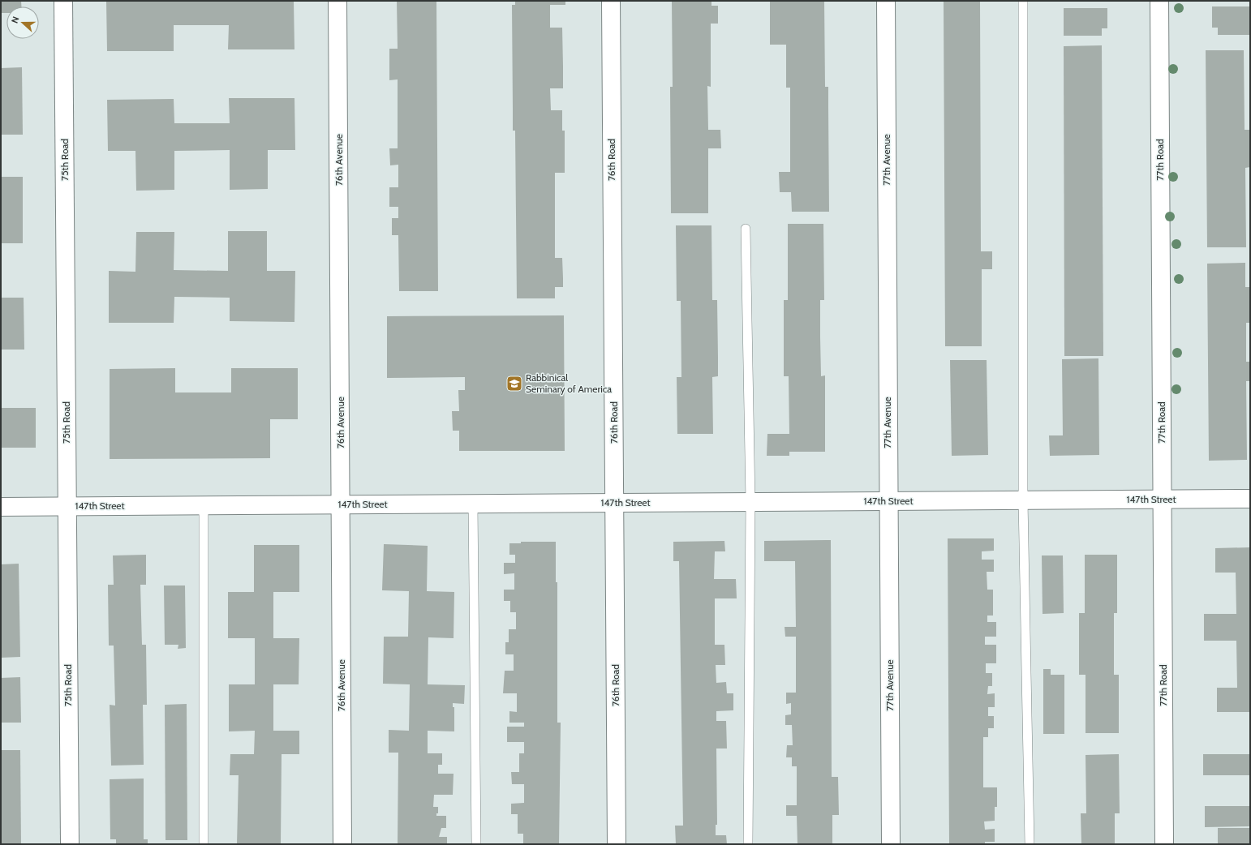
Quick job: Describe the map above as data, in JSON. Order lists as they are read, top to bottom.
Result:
{
  "streets": {
    "street": [
      "75th Road",
      "76th Avenue",
      "76th Road",
      "77th Avenue",
      "77th Road",
      "147th Street"
    ]
  },
  "crossings": [
    ["75th Road", "147th Street"],
    ["76th Avenue", "147th Street"],
    ["76th Road", "147th Street"],
    ["77th Avenue", "147th Street"],
    ["77th Road", "147th Street"]
  ],
  "places": {
    "school or university": ["Rabbinical Seminary of America"]
  },
  "north": "left"
}
